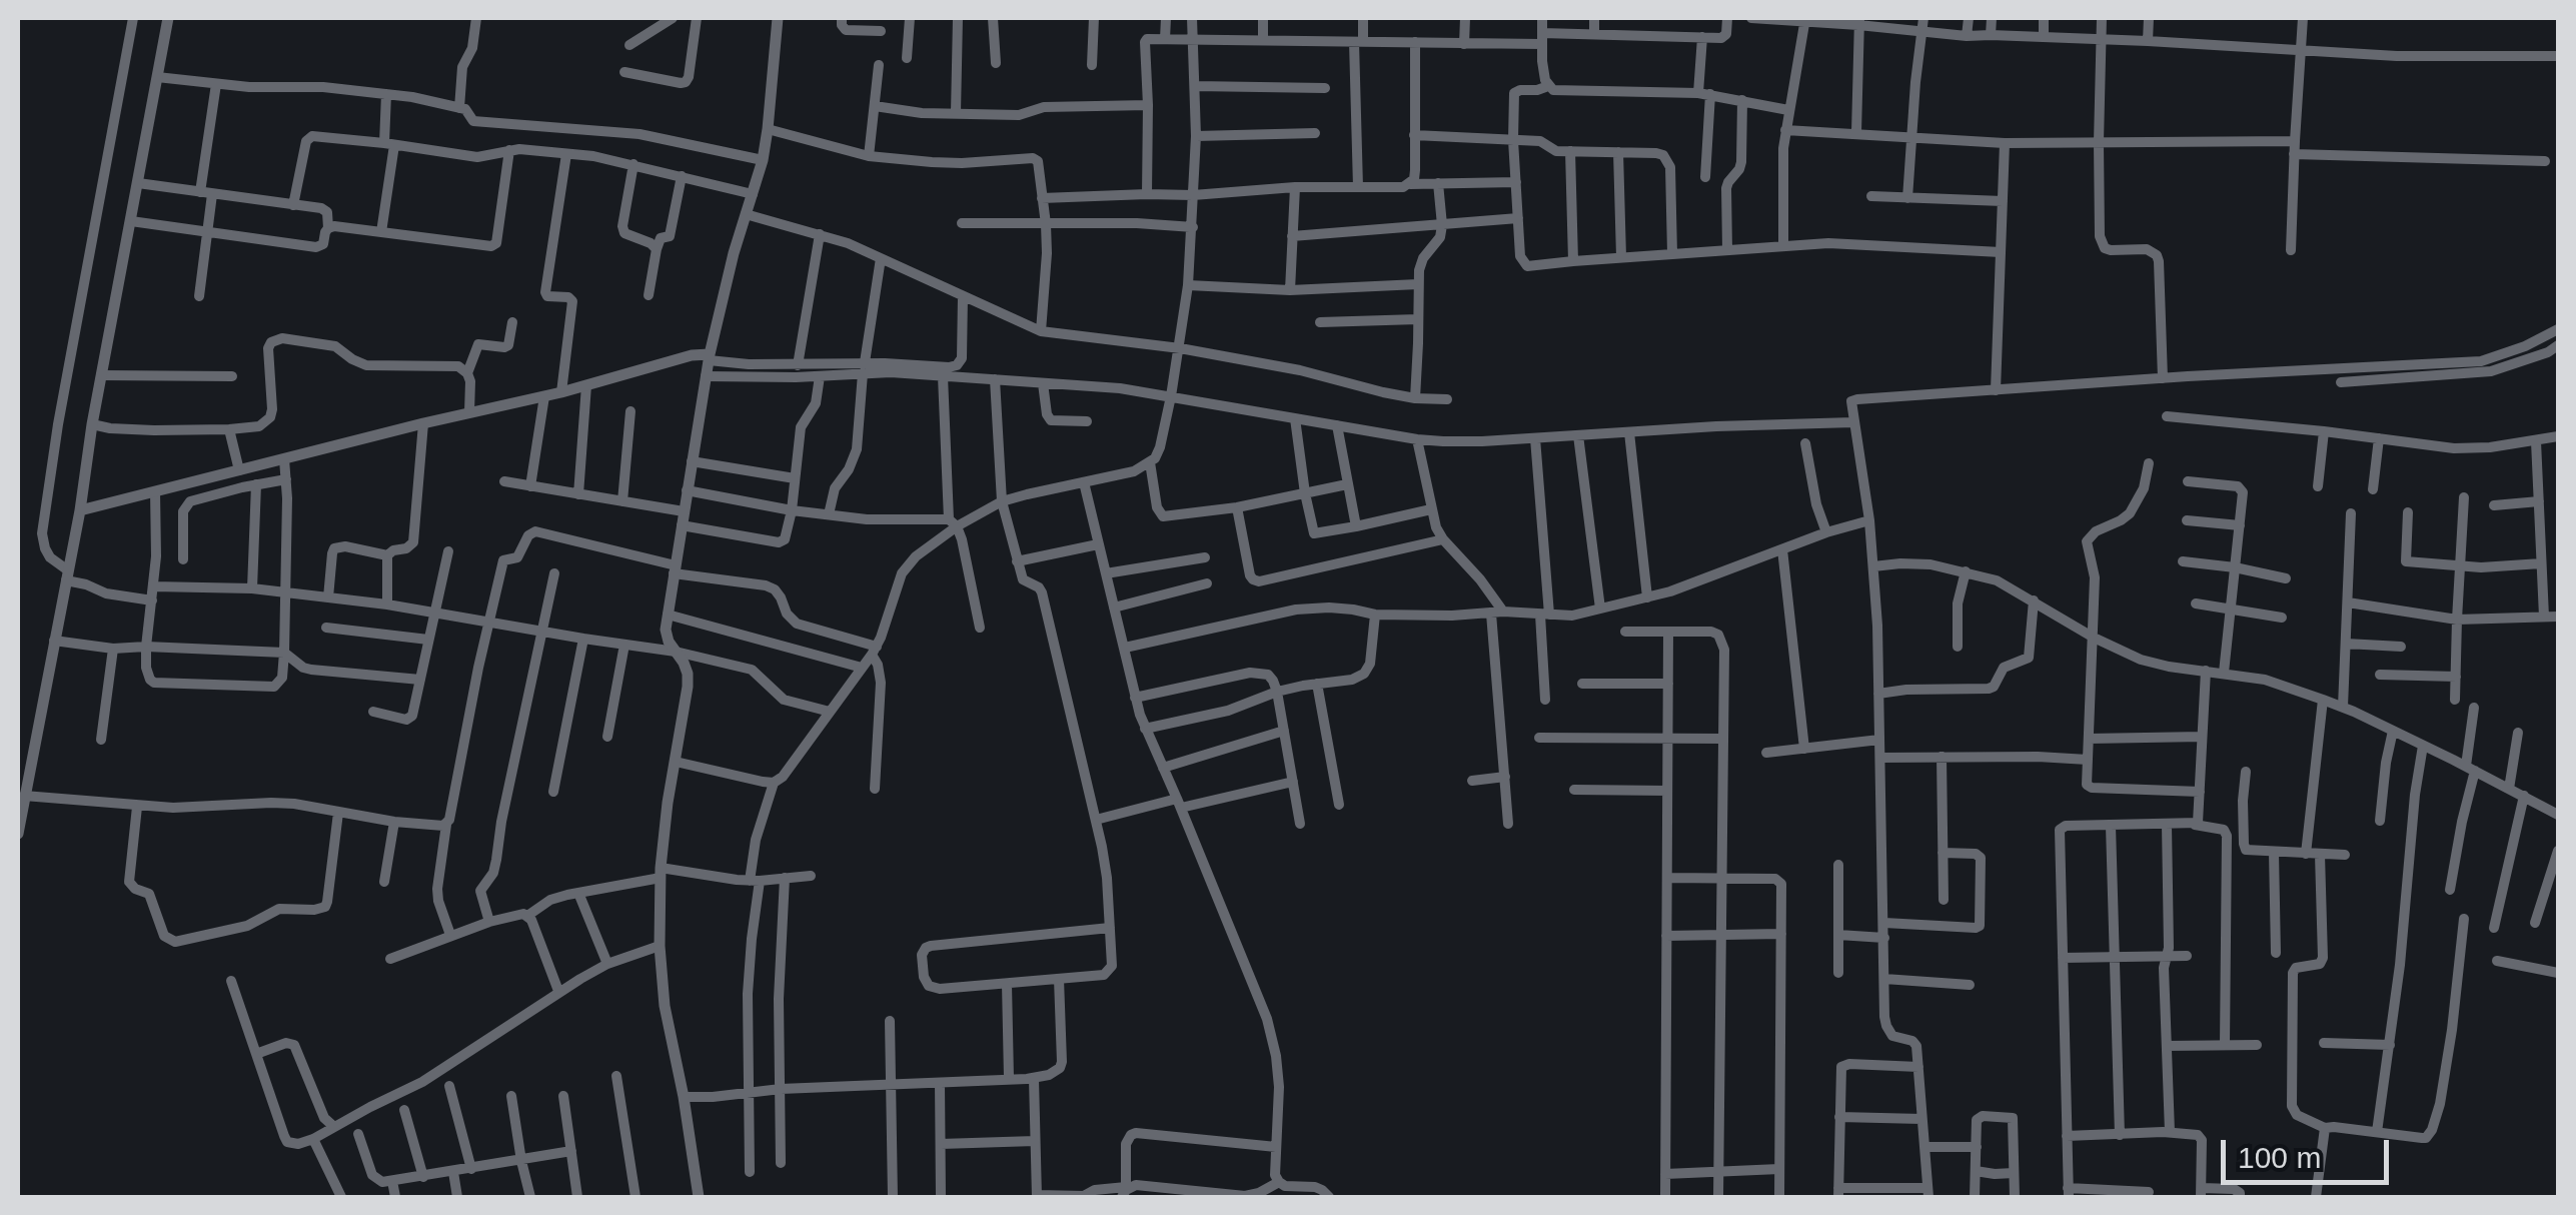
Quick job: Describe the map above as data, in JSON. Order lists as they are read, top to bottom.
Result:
{
  "scale_bar": "100 m"
}
